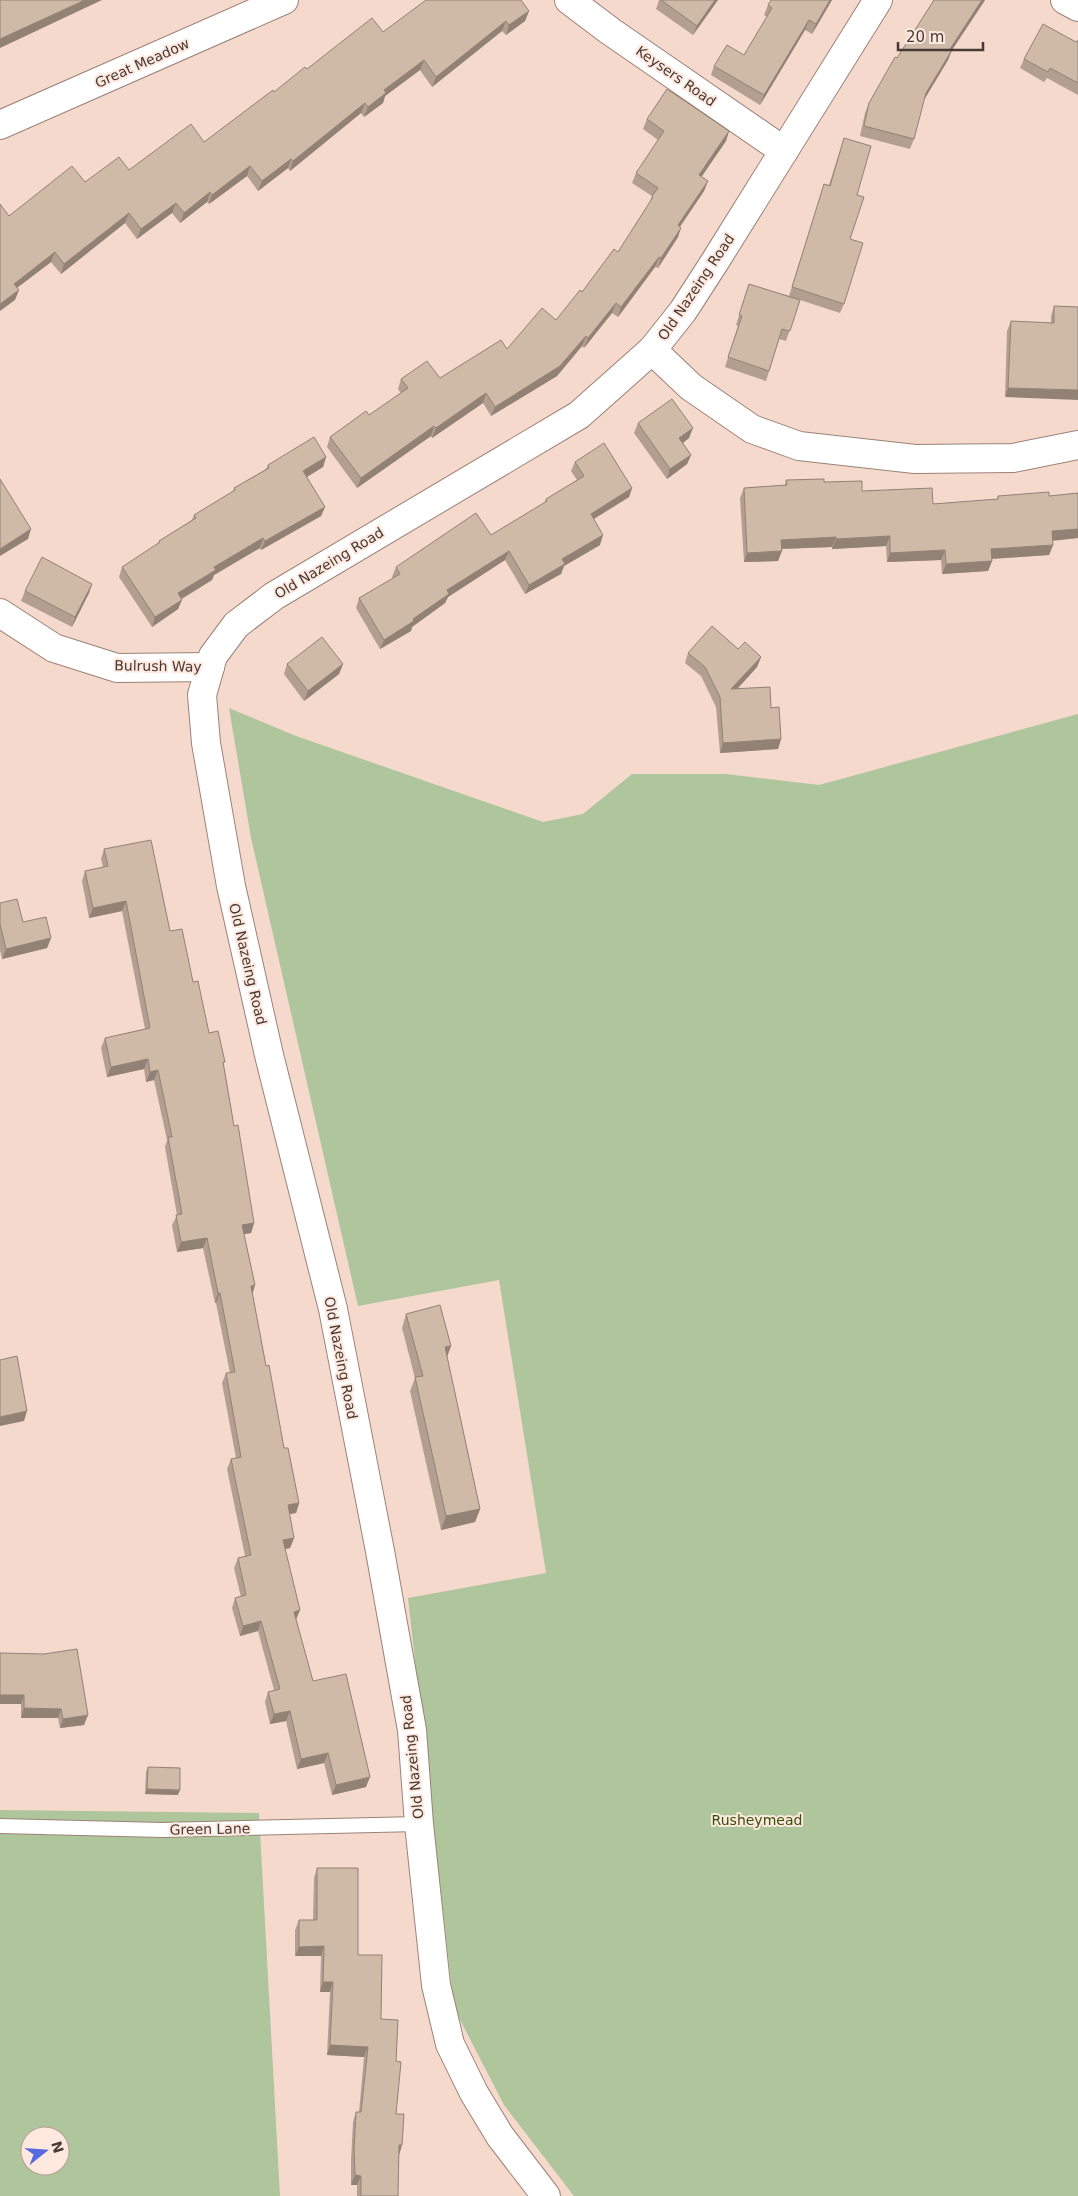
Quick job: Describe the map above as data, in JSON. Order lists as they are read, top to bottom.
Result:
{
  "streets": {
    "street": [
      "Great Meadow",
      "Keysers Road",
      "Old Nazeing Road",
      "Bulrush Way"
    ],
    "lane": ["Green Lane"]
  },
  "crossings": [
    ["Keysers Road", "Old Nazeing Road"],
    ["Old Nazeing Road", "Bulrush Way"],
    ["Old Nazeing Road", "Green Lane"]
  ],
  "parks": ["Rusheymead"],
  "scale_bar": "20 m",
  "north": "right"
}
